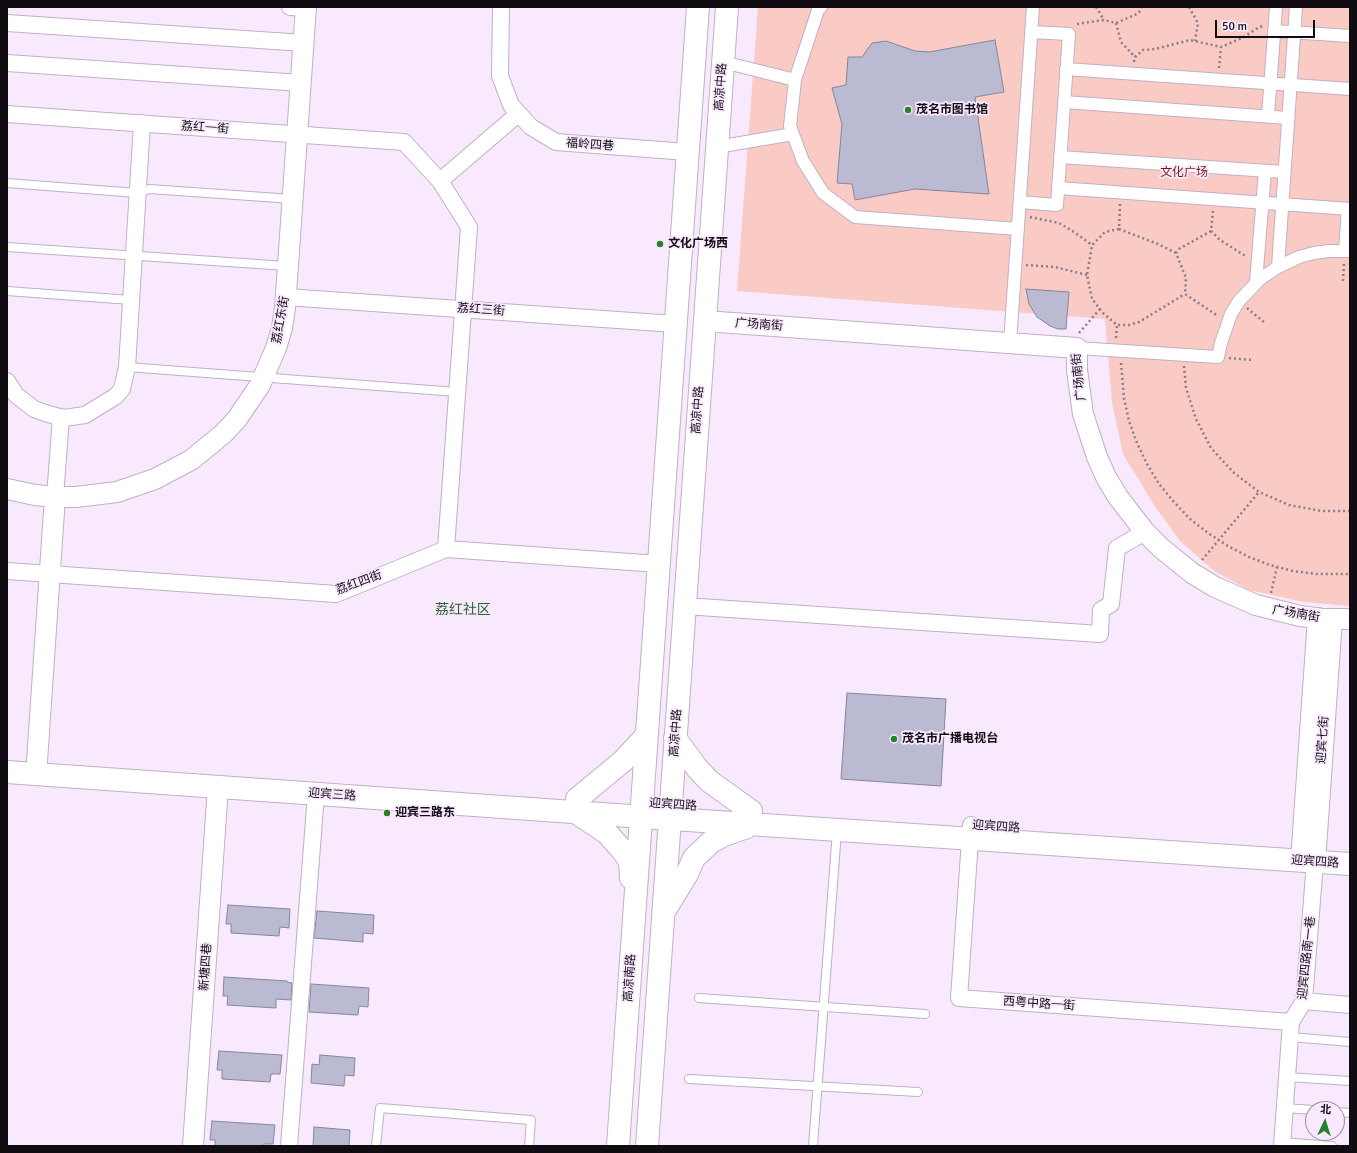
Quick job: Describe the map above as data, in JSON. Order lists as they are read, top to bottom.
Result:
{
  "streets": {
    "main road": [
      "高凉中路",
      "迎宾三路",
      "迎宾四路",
      "高凉南路"
    ],
    "street": [
      "荔红一街",
      "福岭四巷",
      "荔红三街",
      "荔红东街",
      "广场南街",
      "荔红四街",
      "迎宾七街",
      "迎宾四路南一巷",
      "新塘四巷",
      "西粤中路一街"
    ]
  },
  "crossings": [
    ["高凉中路", "广场南街"],
    ["高凉中路", "迎宾三路"],
    ["高凉中路", "迎宾四路"],
    ["高凉中路", "高凉南路"],
    ["荔红一街", "荔红东街"],
    ["荔红三街", "荔红东街"],
    ["广场南街", "迎宾七街"],
    ["迎宾七街", "迎宾四路"],
    ["迎宾七街", "迎宾四路南一巷"],
    ["迎宾三路", "迎宾四路"],
    ["迎宾三路", "新塘四巷"],
    ["迎宾三路", "高凉南路"],
    ["迎宾四路", "迎宾四路南一巷"],
    ["迎宾四路", "高凉南路"],
    ["迎宾四路", "西粤中路一街"],
    ["迎宾四路南一巷", "西粤中路一街"]
  ],
  "districts": ["荔红社区"],
  "parks": ["文化广场"],
  "places": [
    "茂名市图书馆",
    "文化广场西",
    "茂名市广播电视台",
    "迎宾三路东"
  ],
  "scale_bar": "50 m",
  "north": "top"
}
